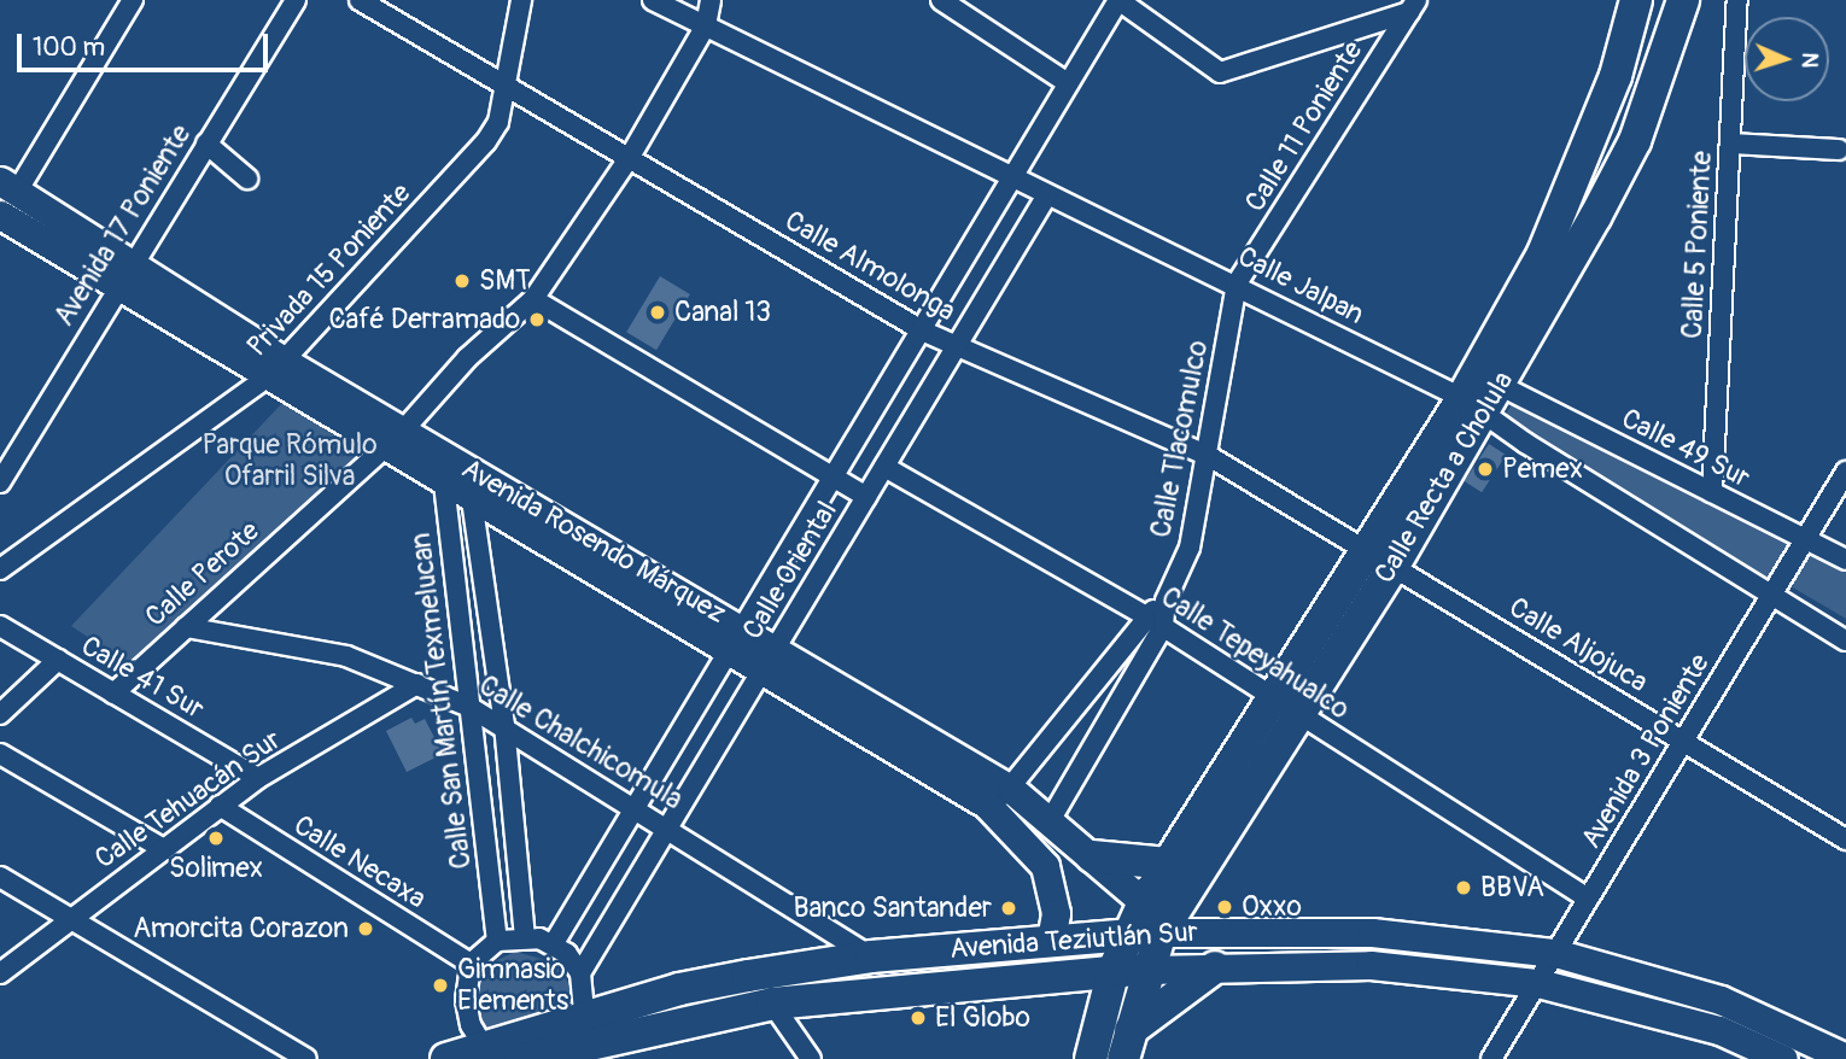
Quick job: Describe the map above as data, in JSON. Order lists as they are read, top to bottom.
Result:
{
  "streets": {
    "main road": ["Calle Recta a Cholula", "Avenida Rosendo Márquez", "Avenida Teziutlán Sur"],
    "street": [
      "Calle 11 Poniente",
      "Avenida 17 Poniente",
      "Calle 5 Poniente",
      "Calle Almolonga",
      "Privada 15 Poniente",
      "Calle Jalpan",
      "Calle Tlacomulco",
      "Calle 49 Sur",
      "Calle Oriental",
      "Calle Perote",
      "Calle Aljojuca",
      "Calle Tepeyahualco",
      "Calle 41 Sur",
      "Calle San Martín Texmelucan",
      "Calle Chalchicomula",
      "Avenida 3 Poniente",
      "Calle Tehuacán Sur",
      "Calle Necaxa"
    ]
  },
  "crossings": [
    ["Calle 11 Poniente", "Calle Jalpan"],
    ["Calle 11 Poniente", "Calle Tlacomulco"],
    ["Avenida 17 Poniente", "Avenida Rosendo Márquez"],
    ["Calle 5 Poniente", "Calle 49 Sur"],
    ["Calle Almolonga", "Privada 15 Poniente"],
    ["Calle Almolonga", "Calle Tlacomulco"],
    ["Calle Almolonga", "Calle Recta a Cholula"],
    ["Calle Almolonga", "Calle Oriental"],
    ["Calle Almolonga", "Calle Perote"],
    ["Calle Almolonga", "Calle Aljojuca"],
    ["Privada 15 Poniente", "Avenida Rosendo Márquez"],
    ["Calle Jalpan", "Calle Tlacomulco"],
    ["Calle Jalpan", "Calle Recta a Cholula"],
    ["Calle Jalpan", "Calle Oriental"],
    ["Calle Jalpan", "Calle Perote"],
    ["Calle Jalpan", "Avenida 3 Poniente"],
    ["Calle Tlacomulco", "Avenida Rosendo Márquez"],
    ["Calle Tlacomulco", "Calle Tepeyahualco"],
    ["Calle 49 Sur", "Calle Recta a Cholula"],
    ["Calle 49 Sur", "Avenida 3 Poniente"],
    ["Calle Recta a Cholula", "Avenida Rosendo Márquez"],
    ["Calle Recta a Cholula", "Calle Aljojuca"],
    ["Calle Recta a Cholula", "Calle Tepeyahualco"],
    ["Calle Recta a Cholula", "Avenida Teziutlán Sur"],
    ["Avenida Rosendo Márquez", "Calle Oriental"],
    ["Avenida Rosendo Márquez", "Calle Perote"],
    ["Avenida Rosendo Márquez", "Calle San Martín Texmelucan"],
    ["Avenida Rosendo Márquez", "Avenida Teziutlán Sur"],
    ["Calle Oriental", "Calle Tepeyahualco"],
    ["Calle Oriental", "Calle San Martín Texmelucan"],
    ["Calle Oriental", "Calle Chalchicomula"],
    ["Calle Oriental", "Calle Necaxa"],
    ["Calle Oriental", "Avenida Teziutlán Sur"],
    ["Calle Perote", "Calle 41 Sur"],
    ["Calle Perote", "Calle Chalchicomula"],
    ["Calle Aljojuca", "Avenida 3 Poniente"],
    ["Calle Tepeyahualco", "Avenida 3 Poniente"],
    ["Calle 41 Sur", "Calle Tehuacán Sur"],
    ["Calle San Martín Texmelucan", "Calle Chalchicomula"],
    ["Calle San Martín Texmelucan", "Calle Necaxa"],
    ["Calle San Martín Texmelucan", "Avenida Teziutlán Sur"],
    ["Calle Chalchicomula", "Calle Tehuacán Sur"],
    ["Calle Chalchicomula", "Avenida Teziutlán Sur"],
    ["Avenida 3 Poniente", "Avenida Teziutlán Sur"],
    ["Calle Tehuacán Sur", "Calle Necaxa"],
    ["Calle Necaxa", "Avenida Teziutlán Sur"]
  ],
  "parks": ["Parque Rómulo Ofarril Silva"],
  "places": [
    "SMT",
    "Canal 13",
    "Café Derramado",
    "Pemex",
    "Solimex",
    "BBVA",
    "Oxxo",
    "Banco Santander",
    "Amorcita Corazon",
    "Gimnasio Elements",
    "El Globo"
  ],
  "scale_bar": "100 m",
  "north": "right"
}
